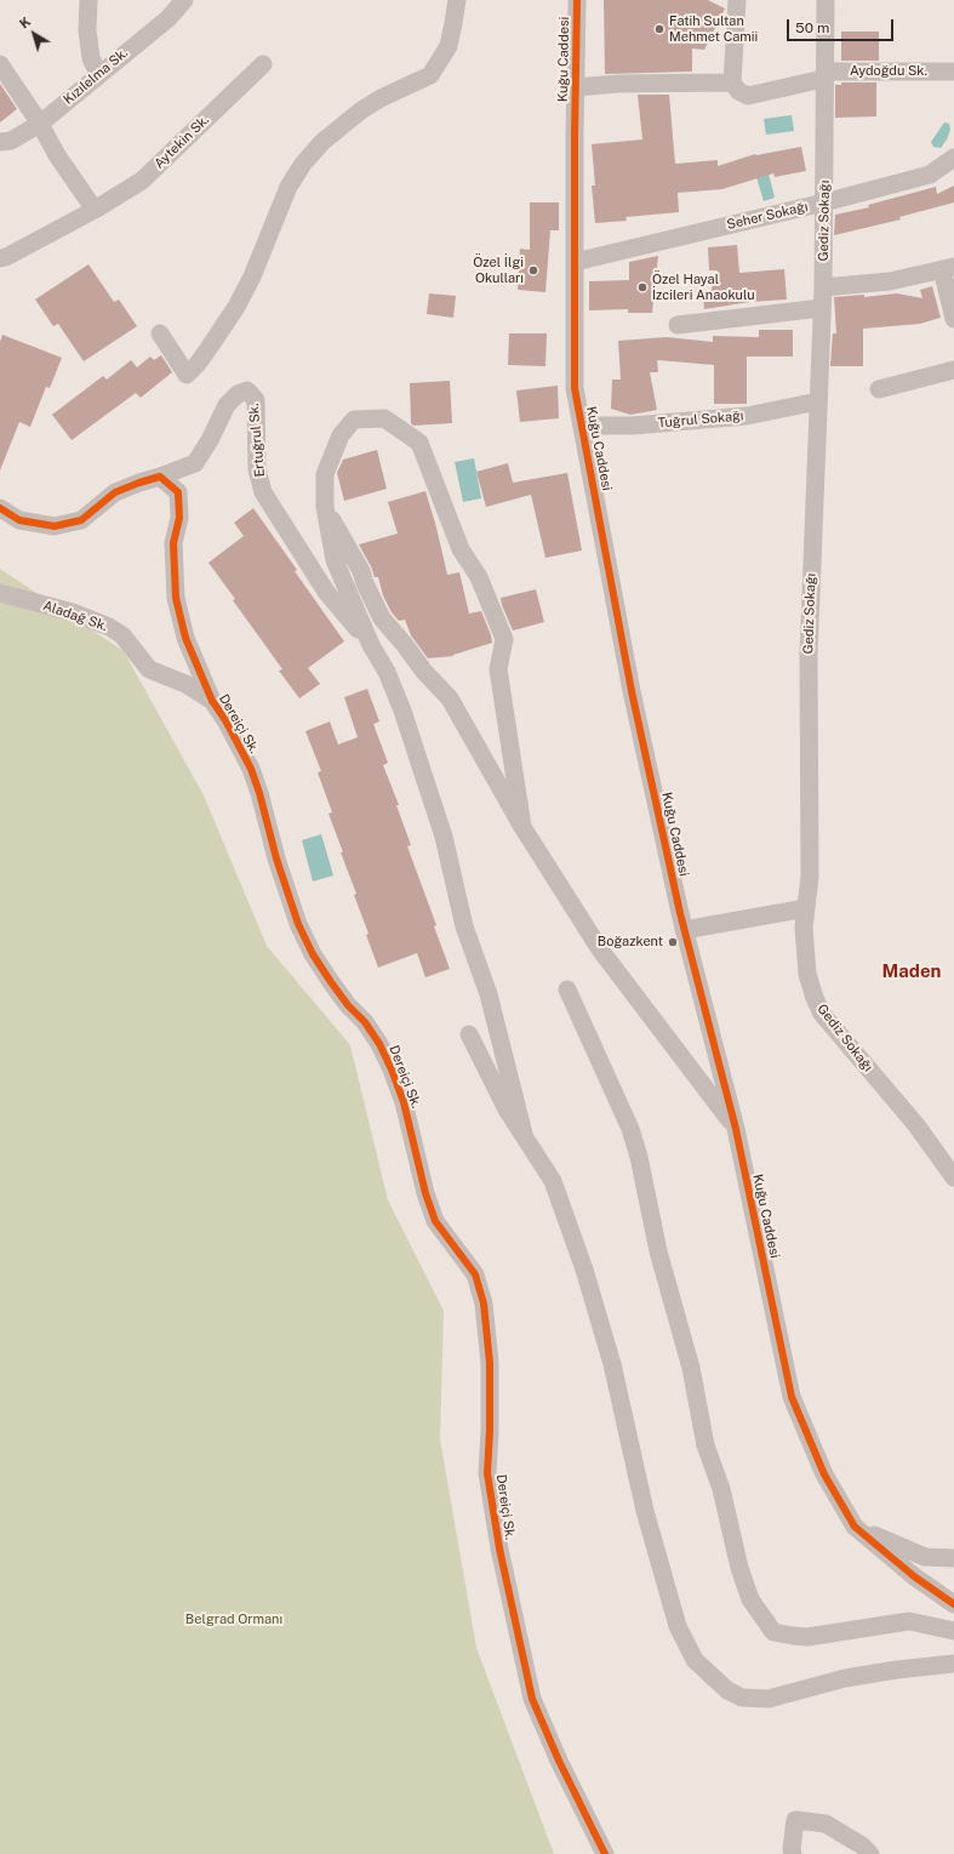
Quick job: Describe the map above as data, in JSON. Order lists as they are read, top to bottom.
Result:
{
  "streets": {
    "street": [
      "Kuğu Caddesi",
      "Aydoğdu Sk.",
      "Kızılelma Sk.",
      "Aytekin Sk.",
      "Seher Sokağı",
      "Gediz Sokağı",
      "Tuğrul Sokağı",
      "Ertuğrul Sk.",
      "Aladağ Sk.",
      "Dereiçi Sk."
    ]
  },
  "crossings": [
    ["Kuğu Caddesi", "Seher Sokağı"],
    ["Kuğu Caddesi", "Tuğrul Sokağı"],
    ["Aydoğdu Sk.", "Gediz Sokağı"],
    ["Seher Sokağı", "Gediz Sokağı"],
    ["Gediz Sokağı", "Tuğrul Sokağı"],
    ["Ertuğrul Sk.", "Dereiçi Sk."],
    ["Aladağ Sk.", "Dereiçi Sk."]
  ],
  "districts": ["Maden"],
  "parks": ["Belgrad Ormanı"],
  "places": [
    "Fatih Sultan Mehmet Camii",
    "Özel İlgi Okulları",
    "Özel Hayal İzcileri Anaokulu",
    "Boğazkent"
  ],
  "scale_bar": "50 m",
  "north": "top left"
}
